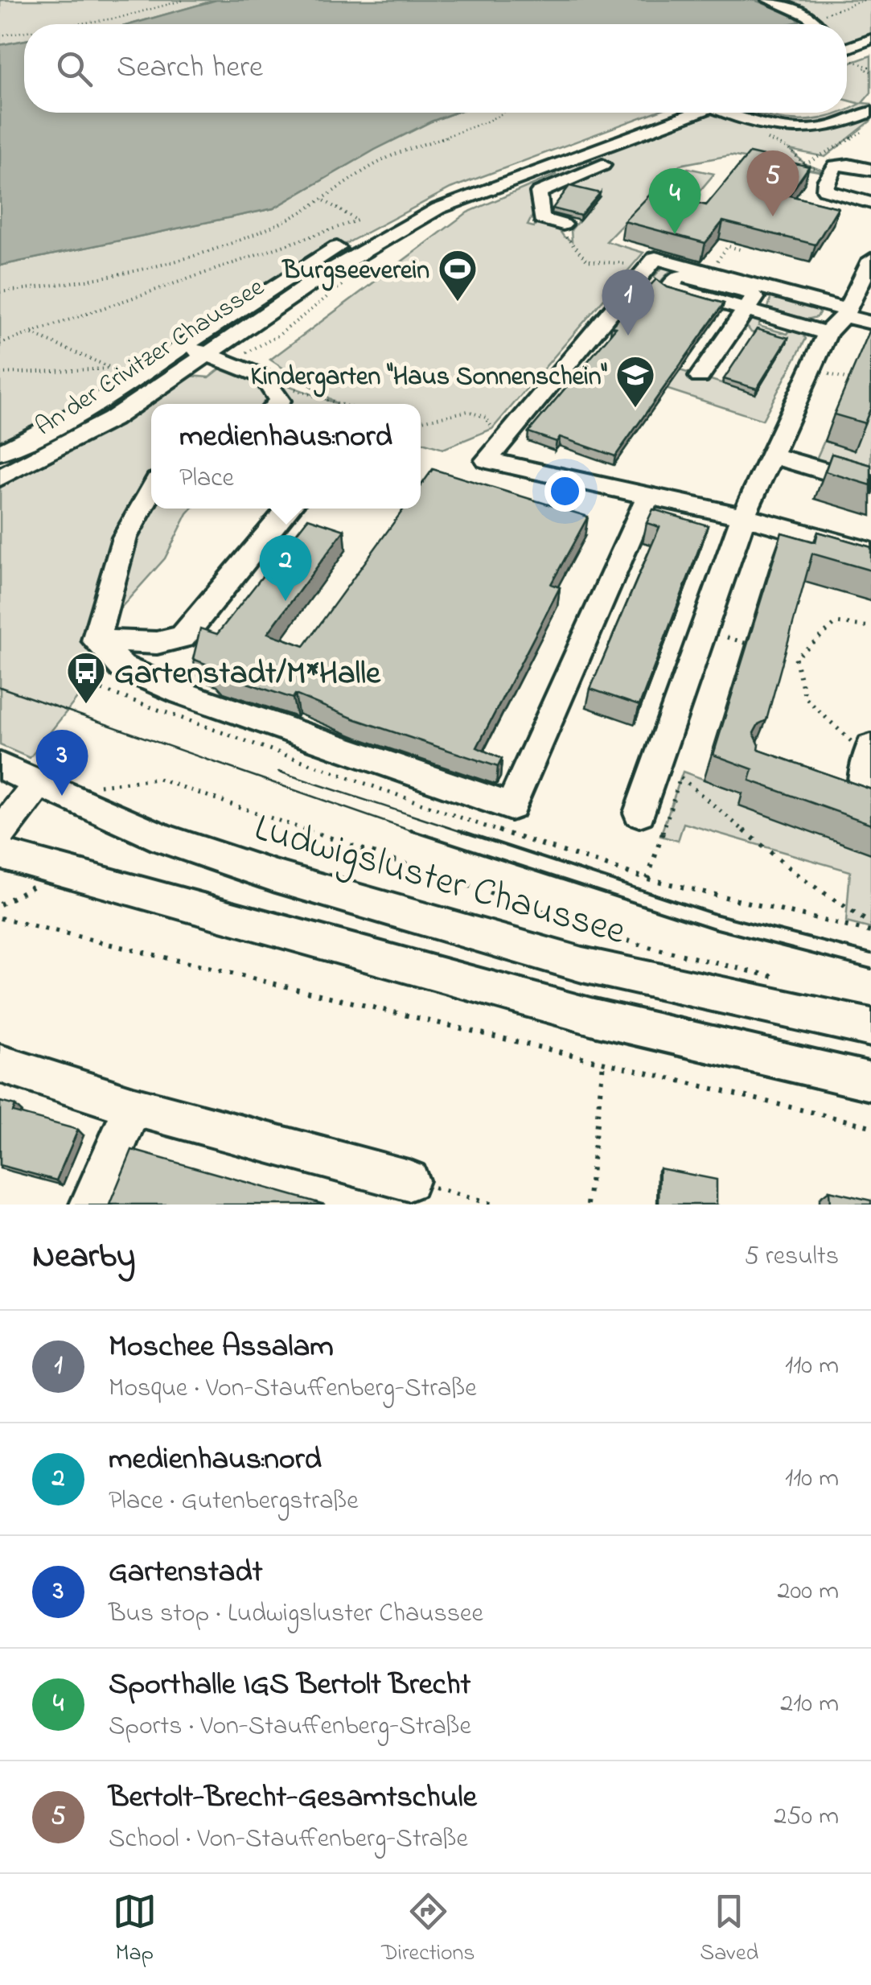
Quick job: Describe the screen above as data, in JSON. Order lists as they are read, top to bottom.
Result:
{
  "streets": {
    "street": ["An der Crivitzer Chaussee", "Ludwigsluster Chaussee"]
  },
  "places": {
    "sports": ["Burgseeverein"],
    "school or university": ["Kindergarten \"Haus Sonnenschein\""],
    "bus stop": ["Gartenstadt/M*Halle"]
  },
  "page": {
    "search": "Search here",
    "pins": [
      "5",
      "4",
      "1",
      "2",
      "3"
    ],
    "popup": ["medienhaus:nord", "Place"],
    "heading": ["Nearby", "5 results"],
    "list": [
      {
        "mark": "1",
        "name": "Moschee Assalam",
        "note": "Mosque · Von-Stauffenberg-Straße",
        "value": "110 m"
      },
      {
        "mark": "2",
        "name": "medienhaus:nord",
        "note": "Place · Gutenbergstraße",
        "value": "110 m"
      },
      {
        "mark": "3",
        "name": "Gartenstadt",
        "note": "Bus stop · Ludwigsluster Chaussee",
        "value": "200 m"
      },
      {
        "mark": "4",
        "name": "Sporthalle IGS Bertolt Brecht",
        "note": "Sports · Von-Stauffenberg-Straße",
        "value": "210 m"
      },
      {
        "mark": "5",
        "name": "Bertolt-Brecht-Gesamtschule",
        "note": "School · Von-Stauffenberg-Straße",
        "value": "250 m"
      }
    ],
    "nav": ["Map", "Directions", "Saved"]
  }
}
